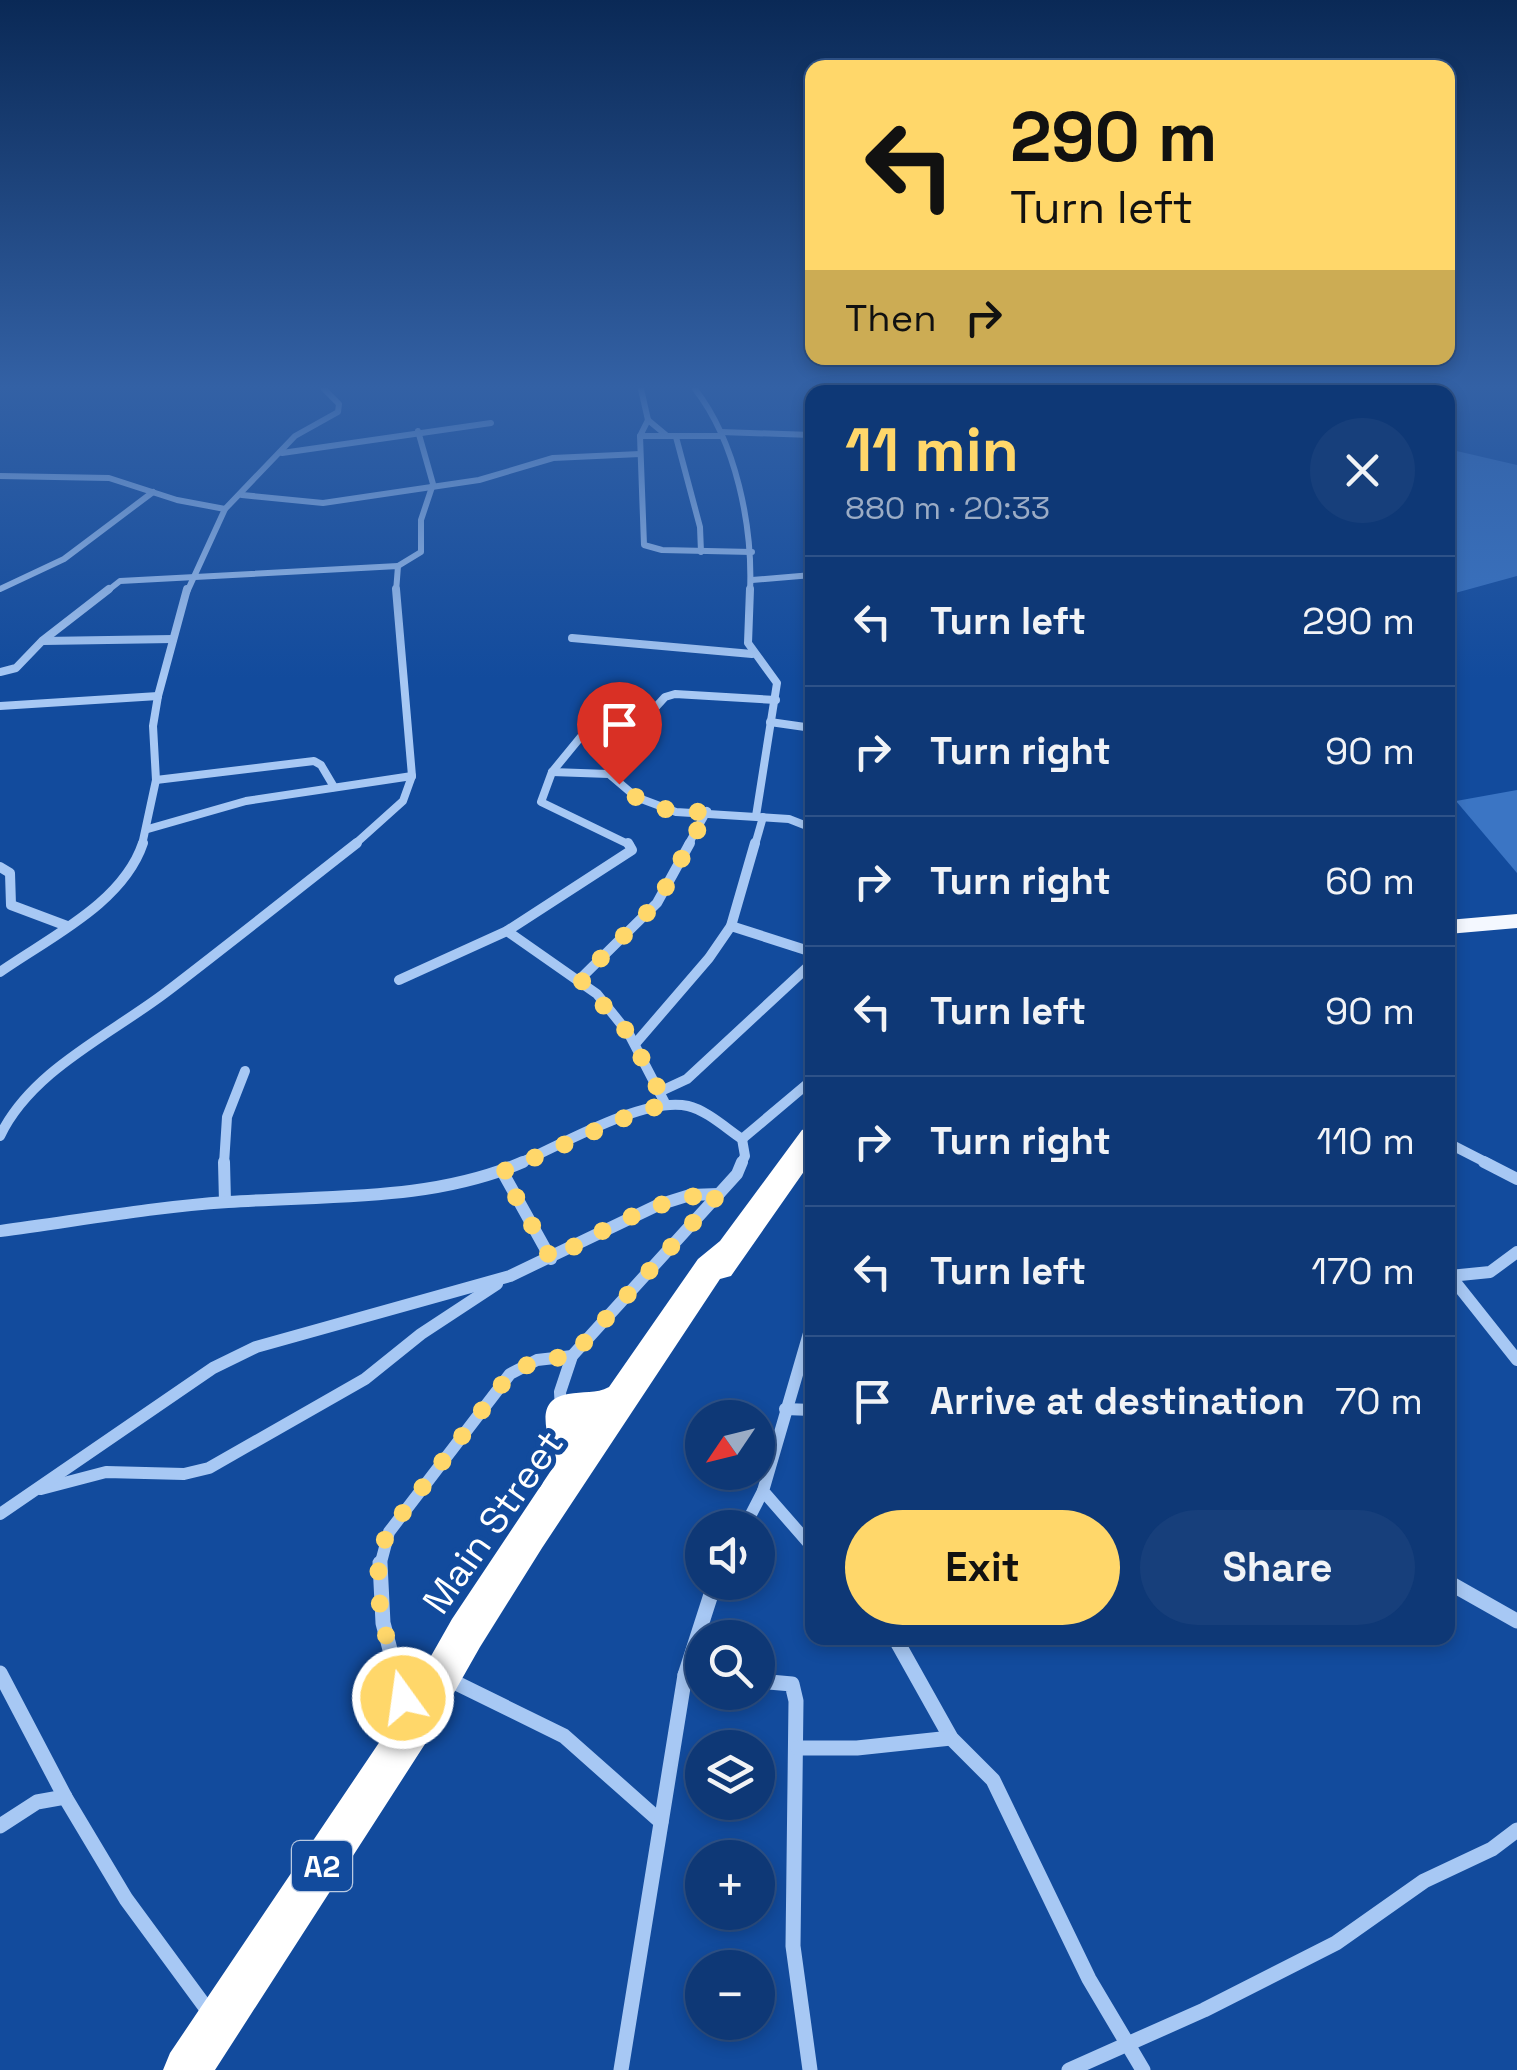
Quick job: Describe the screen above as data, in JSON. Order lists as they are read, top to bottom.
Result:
{
  "streets": {
    "highway": ["Main Street", "A2"]
  },
  "crossings": [
    ["Main Street", "A2"]
  ],
  "north": "bottom left",
  "page": {
    "turn": ["290 m", "Turn left"],
    "then": "Then",
    "heading": ["11 min", "880 m · 20:33"],
    "list": [
      {
        "name": "Turn left",
        "value": "290 m"
      },
      {
        "name": "Turn right",
        "value": "90 m"
      },
      {
        "name": "Turn right",
        "value": "60 m"
      },
      {
        "name": "Turn left",
        "value": "90 m"
      },
      {
        "name": "Turn right",
        "value": "110 m"
      },
      {
        "name": "Turn left",
        "value": "170 m"
      },
      {
        "name": "Arrive at destination",
        "value": "70 m"
      }
    ],
    "map_buttons": ["+", "−"],
    "buttons": ["Exit", "Share"]
  }
}
